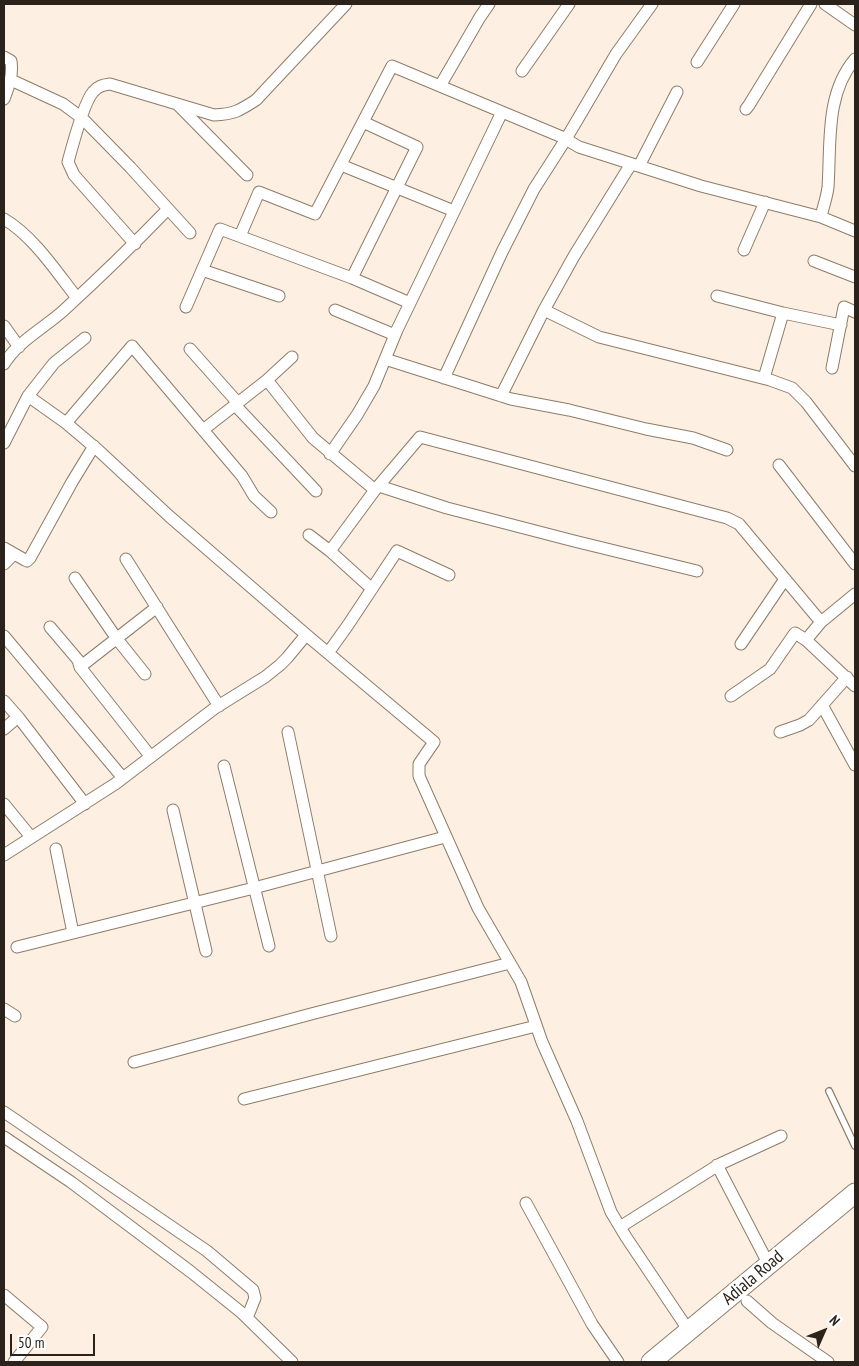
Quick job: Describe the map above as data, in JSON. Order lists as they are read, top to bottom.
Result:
{
  "streets": {
    "main road": ["Adiala Road"]
  },
  "scale_bar": "50 m",
  "north": "top right"
}
